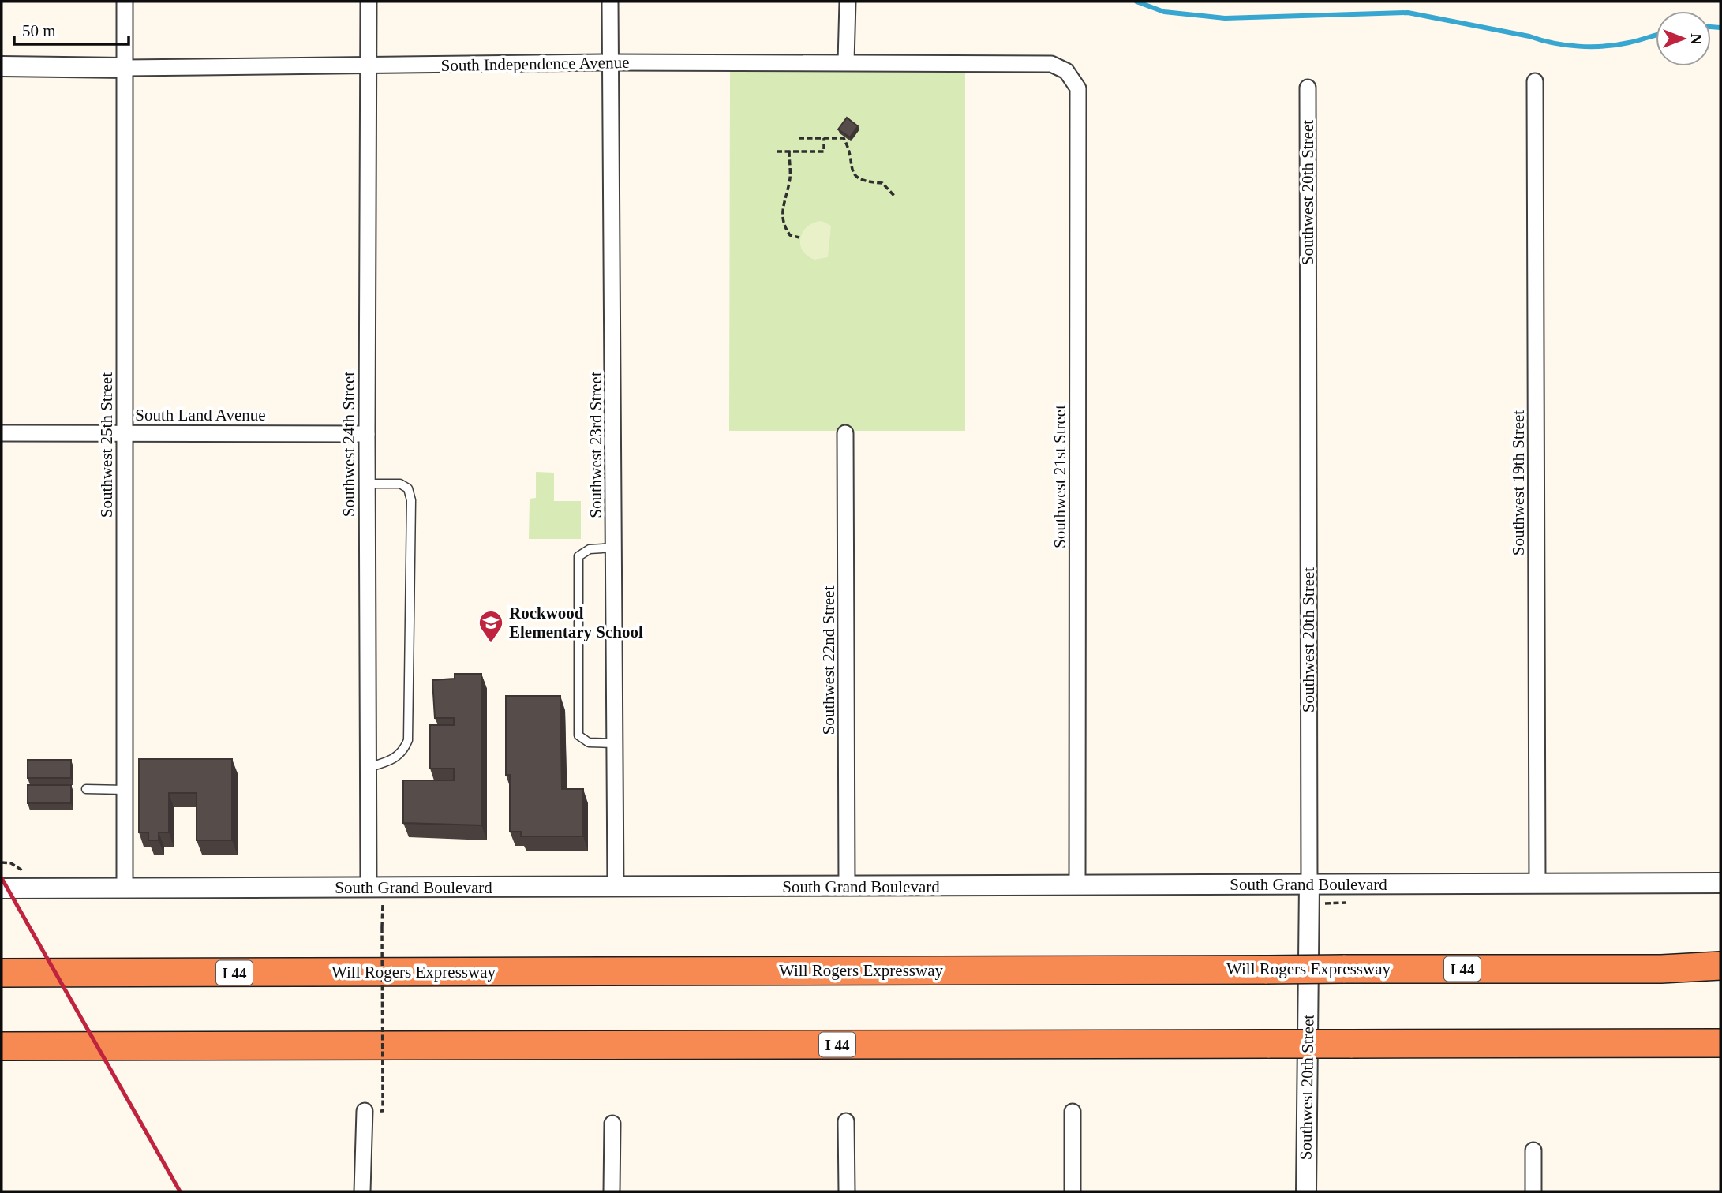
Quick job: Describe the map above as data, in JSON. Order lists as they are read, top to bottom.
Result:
{
  "streets": {
    "highway": ["Will Rogers Expressway", "I 44"],
    "street": [
      "South Independence Avenue",
      "Southwest 20th Street",
      "South Land Avenue",
      "Southwest 24th Street",
      "Southwest 25th Street",
      "Southwest 23rd Street",
      "Southwest 21st Street",
      "Southwest 19th Street",
      "Southwest 22nd Street",
      "South Grand Boulevard"
    ]
  },
  "crossings": [
    ["South Independence Avenue", "Southwest 24th Street"],
    ["South Independence Avenue", "Southwest 25th Street"],
    ["South Independence Avenue", "Southwest 23rd Street"],
    ["South Independence Avenue", "Southwest 21st Street"],
    ["Southwest 20th Street", "South Grand Boulevard"],
    ["South Land Avenue", "Southwest 24th Street"],
    ["South Land Avenue", "Southwest 25th Street"],
    ["Southwest 24th Street", "South Grand Boulevard"],
    ["Southwest 25th Street", "South Grand Boulevard"],
    ["Southwest 23rd Street", "South Grand Boulevard"],
    ["Southwest 21st Street", "South Grand Boulevard"],
    ["Southwest 19th Street", "South Grand Boulevard"],
    ["Southwest 22nd Street", "South Grand Boulevard"]
  ],
  "places": {
    "school or university": ["Rockwood Elementary School"]
  },
  "scale_bar": "50 m",
  "north": "right"
}
